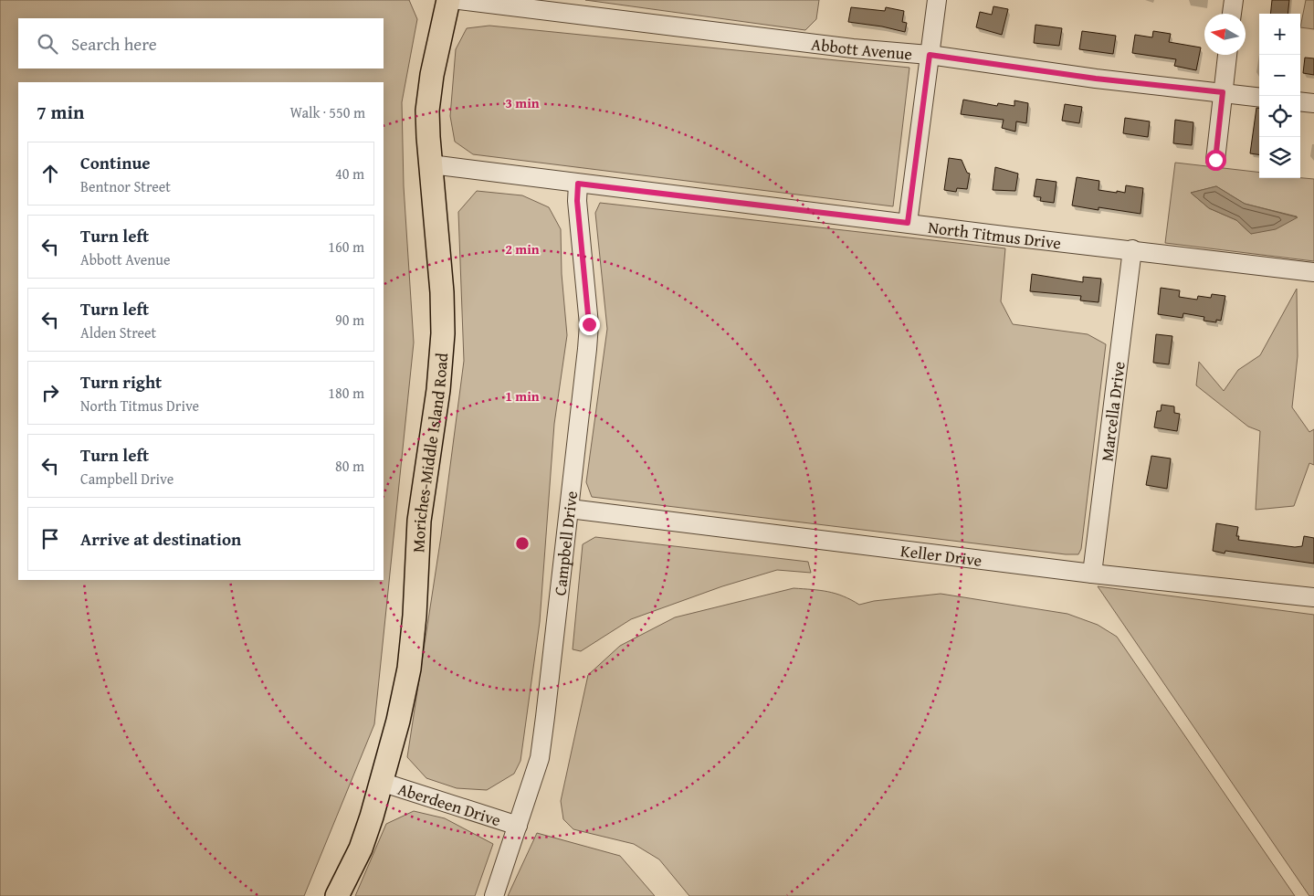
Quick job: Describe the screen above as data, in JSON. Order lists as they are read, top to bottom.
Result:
{
  "streets": {
    "main road": ["Moriches-Middle Island Road"],
    "street": [
      "Abbott Avenue",
      "North Titmus Drive",
      "Marcella Drive",
      "Campbell Drive",
      "Keller Drive",
      "Aberdeen Drive"
    ]
  },
  "crossings": [
    ["North Titmus Drive", "Marcella Drive"],
    ["North Titmus Drive", "Moriches-Middle Island Road"],
    ["North Titmus Drive", "Campbell Drive"],
    ["Marcella Drive", "Keller Drive"],
    ["Moriches-Middle Island Road", "Aberdeen Drive"],
    ["Campbell Drive", "Keller Drive"],
    ["Campbell Drive", "Aberdeen Drive"]
  ],
  "north": "left",
  "page": {
    "map_buttons": ["+", "−"],
    "search": "Search here",
    "heading": ["7 min", "Walk · 550 m"],
    "list": [
      ["Continue", "Bentnor Street", "40 m"],
      ["Turn left", "Abbott Avenue", "160 m"],
      ["Turn left", "Alden Street", "90 m"],
      ["Turn right", "North Titmus Drive", "180 m"],
      ["Turn left", "Campbell Drive", "80 m"],
      "Arrive at destination"
    ]
  },
  "rings": ["3 min", "2 min", "1 min"]
}
